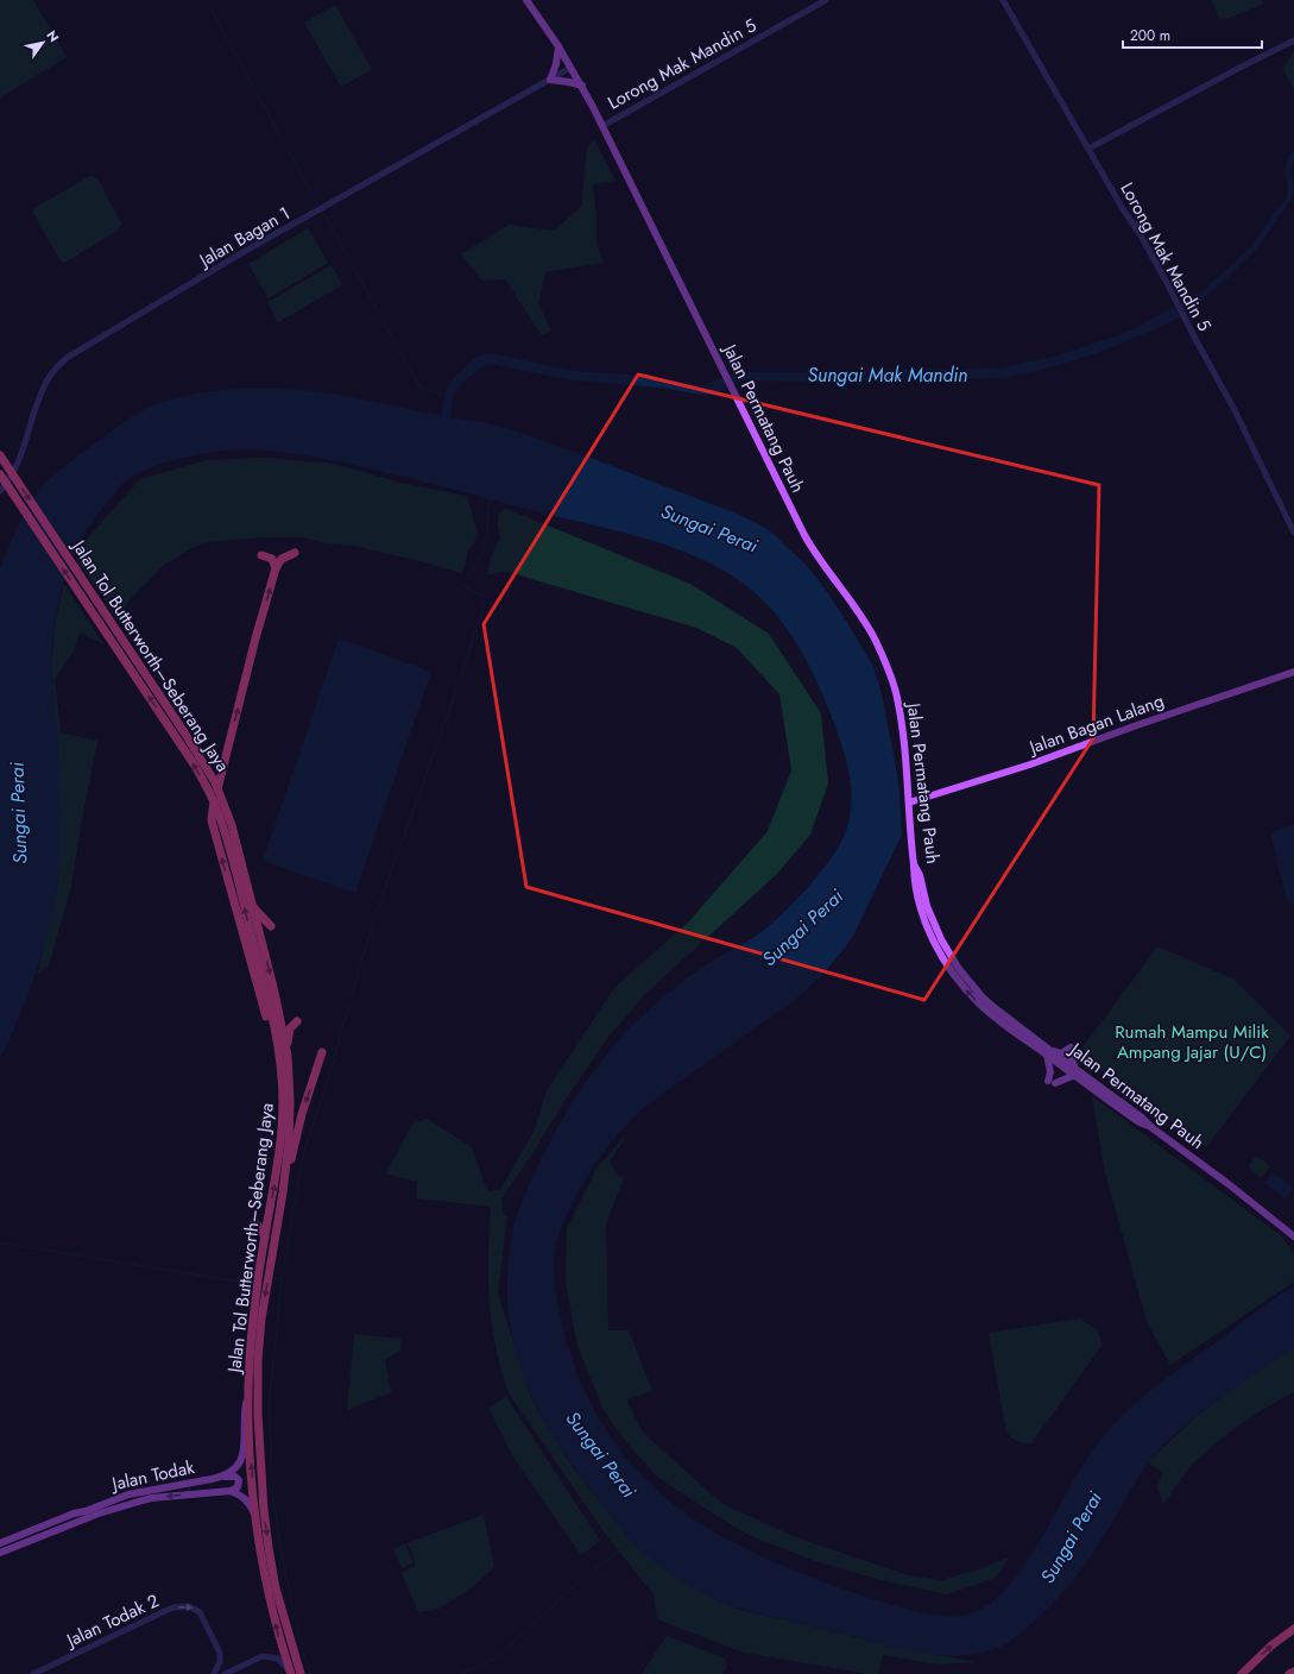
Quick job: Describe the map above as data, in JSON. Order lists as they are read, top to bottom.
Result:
{
  "streets": {
    "highway": ["Jalan Tol Butterworth–Seberang Jaya"],
    "main road": ["Jalan Permatang Pauh", "Jalan Bagan Lalang", "Jalan Todak"],
    "street": ["Lorong Mak Mandin 5", "Jalan Bagan 1", "Jalan Todak 2"]
  },
  "crossings": [
    ["Lorong Mak Mandin 5", "Jalan Permatang Pauh"],
    ["Jalan Bagan 1", "Jalan Permatang Pauh"],
    ["Jalan Permatang Pauh", "Jalan Bagan Lalang"]
  ],
  "water": ["Sungai Mak Mandin", "Sungai Perai"],
  "parks": ["Rumah Mampu Milik Ampang Jajar (U/C)"],
  "scale_bar": "200 m",
  "north": "top right"
}
